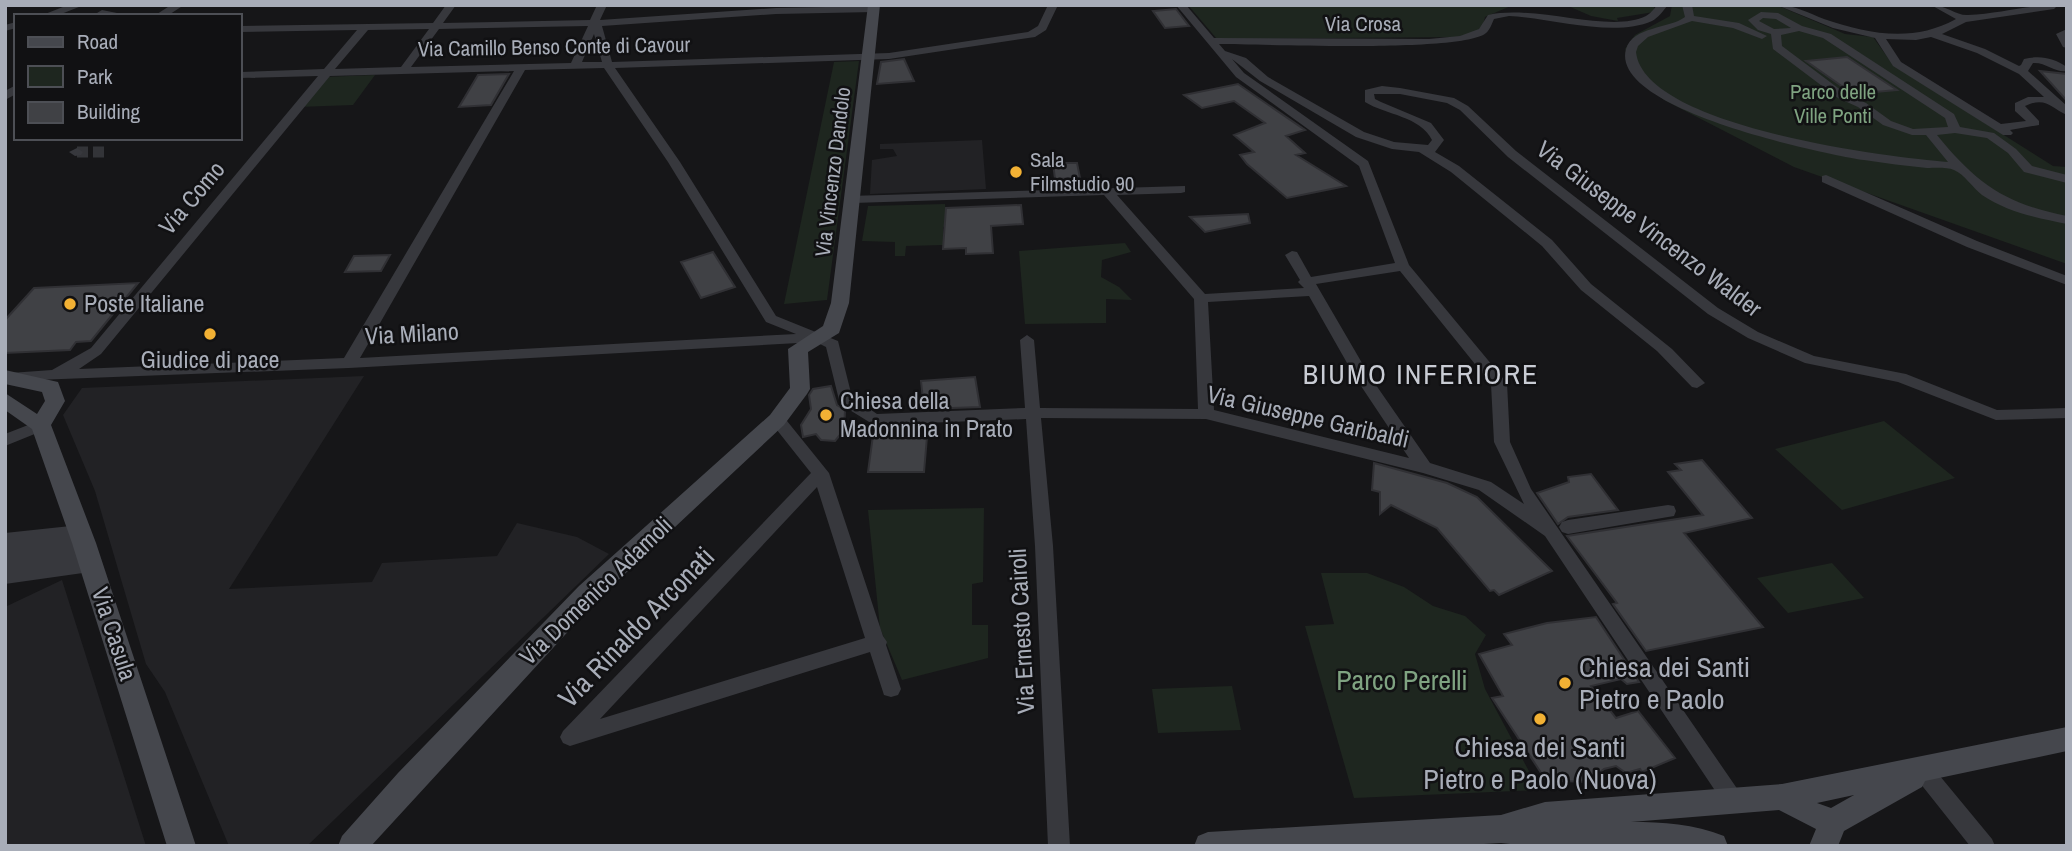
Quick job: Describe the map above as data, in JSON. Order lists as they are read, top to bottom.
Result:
{
  "streets": {
    "main road": ["Via Vincenzo Dandolo", "Via Domenico Adamoli", "Via Casula"],
    "street": [
      "Via Crosa",
      "Via Camillo Benso Conte di Cavour",
      "Via Como",
      "Via Giuseppe Vincenzo Walder",
      "Via Milano",
      "Via Giuseppe Garibaldi",
      "Via Rinaldo Arconati",
      "Via Ernesto Cairoli"
    ]
  },
  "crossings": [
    ["Via Camillo Benso Conte di Cavour", "Via Vincenzo Dandolo"],
    ["Via Camillo Benso Conte di Cavour", "Via Como"],
    ["Via Vincenzo Dandolo", "Via Milano"],
    ["Via Vincenzo Dandolo", "Via Giuseppe Garibaldi"],
    ["Via Vincenzo Dandolo", "Via Domenico Adamoli"],
    ["Via Como", "Via Milano"],
    ["Via Milano", "Via Giuseppe Garibaldi"],
    ["Via Milano", "Via Domenico Adamoli"],
    ["Via Giuseppe Garibaldi", "Via Domenico Adamoli"],
    ["Via Giuseppe Garibaldi", "Via Ernesto Cairoli"]
  ],
  "districts": ["BIUMO INFERIORE"],
  "parks": ["Parco delle Ville Ponti", "Parco Perelli"],
  "places": [
    "Sala Filmstudio 90",
    "Poste Italiane",
    "Giudice di pace",
    "Chiesa della Madonnina in Prato",
    "Chiesa dei Santi Pietro e Paolo",
    "Chiesa dei Santi Pietro e Paolo (Nuova)"
  ],
  "legend": ["Road", "Park", "Building"]
}
